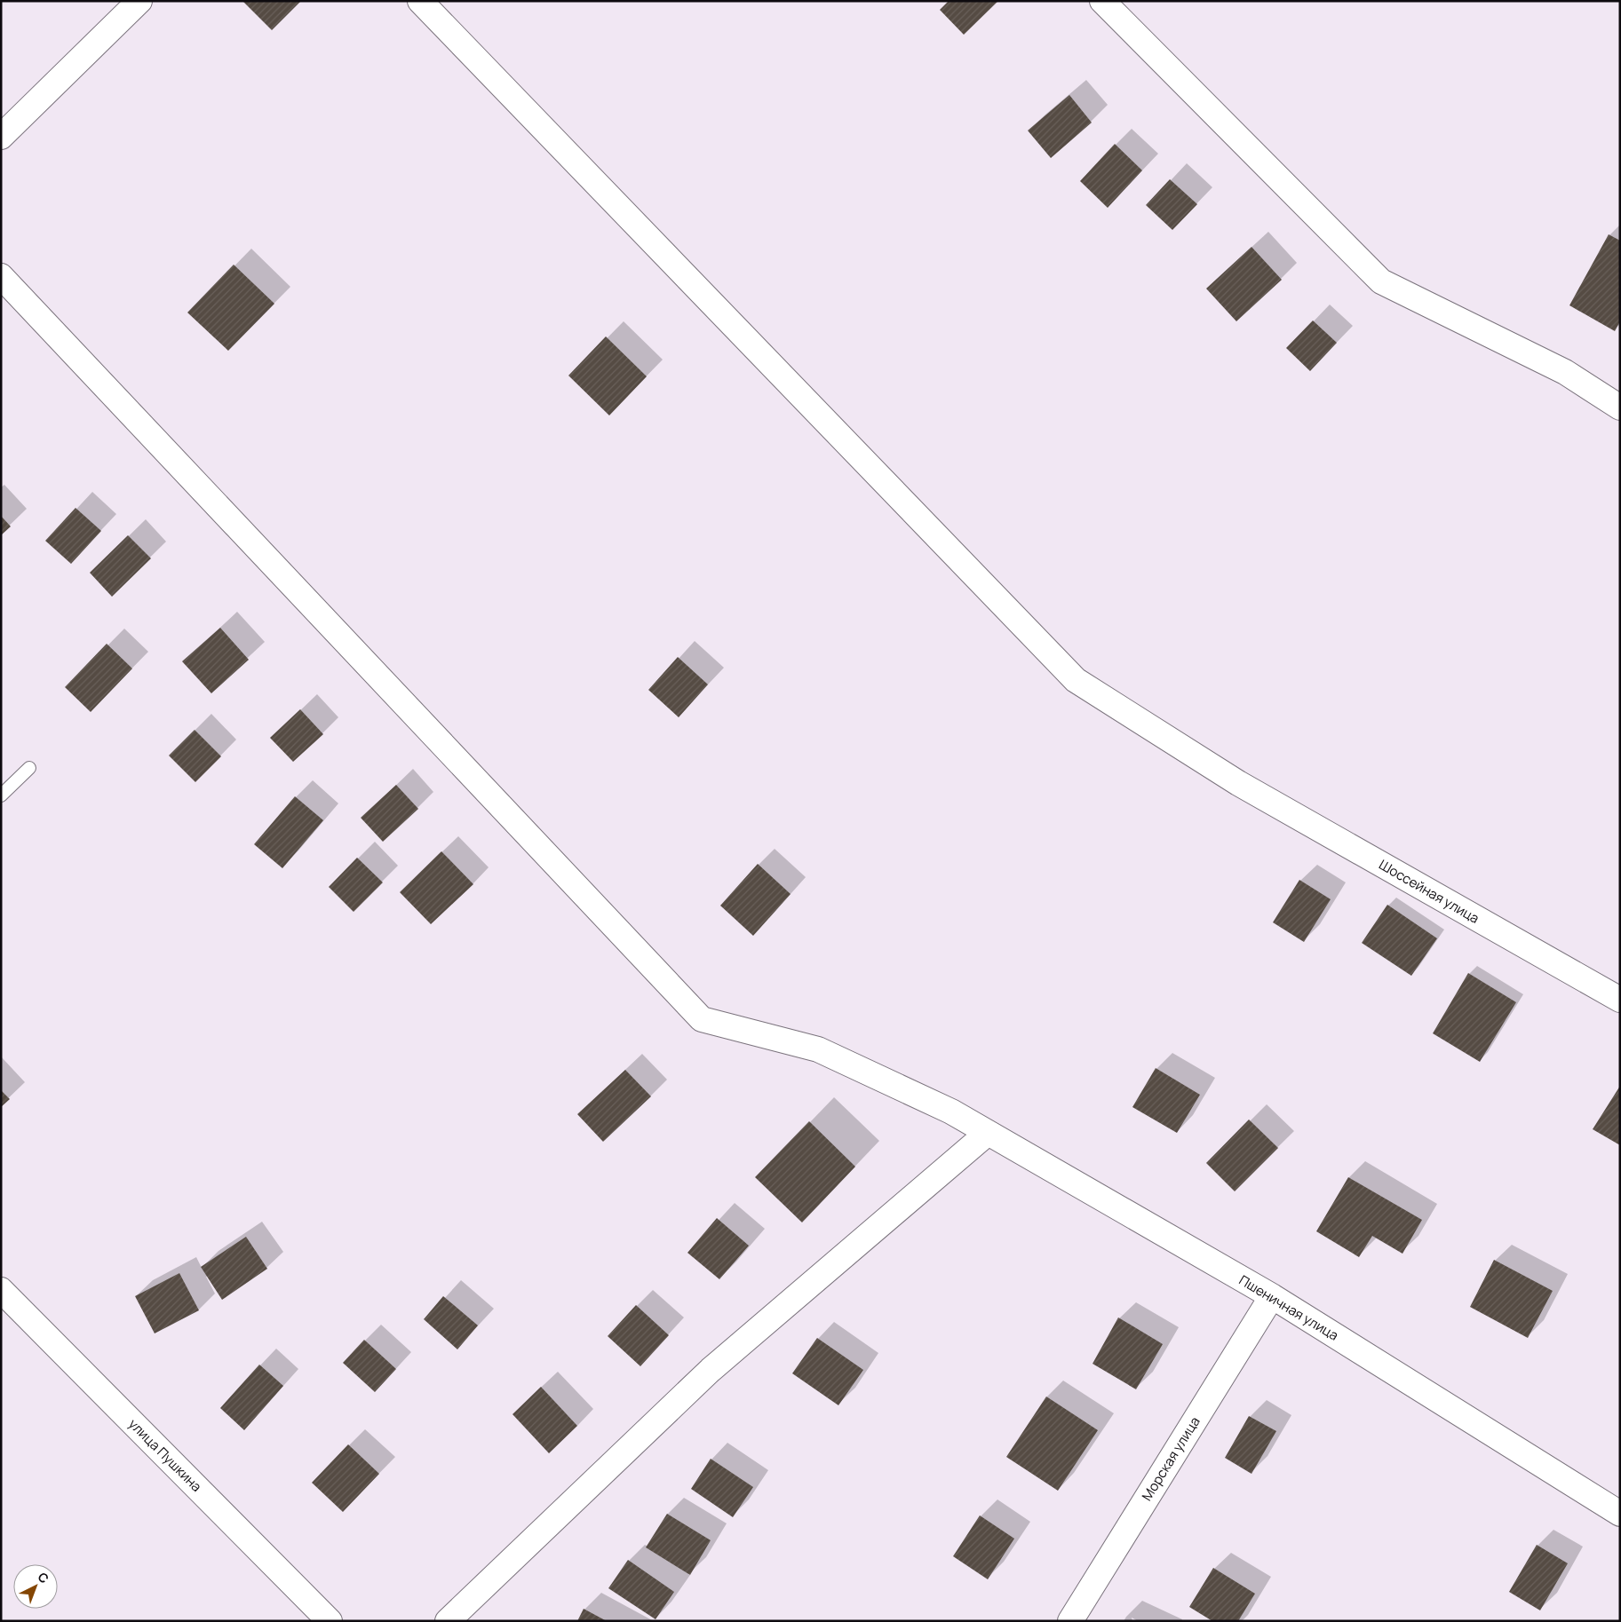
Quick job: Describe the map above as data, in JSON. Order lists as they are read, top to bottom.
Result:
{
  "streets": {
    "street": [
      "Шоссейная улица",
      "Пшеничная улица",
      "улица Пушкина",
      "Морская улица"
    ]
  },
  "crossings": [
    ["Пшеничная улица", "Морская улица"]
  ],
  "north": "top right"
}
